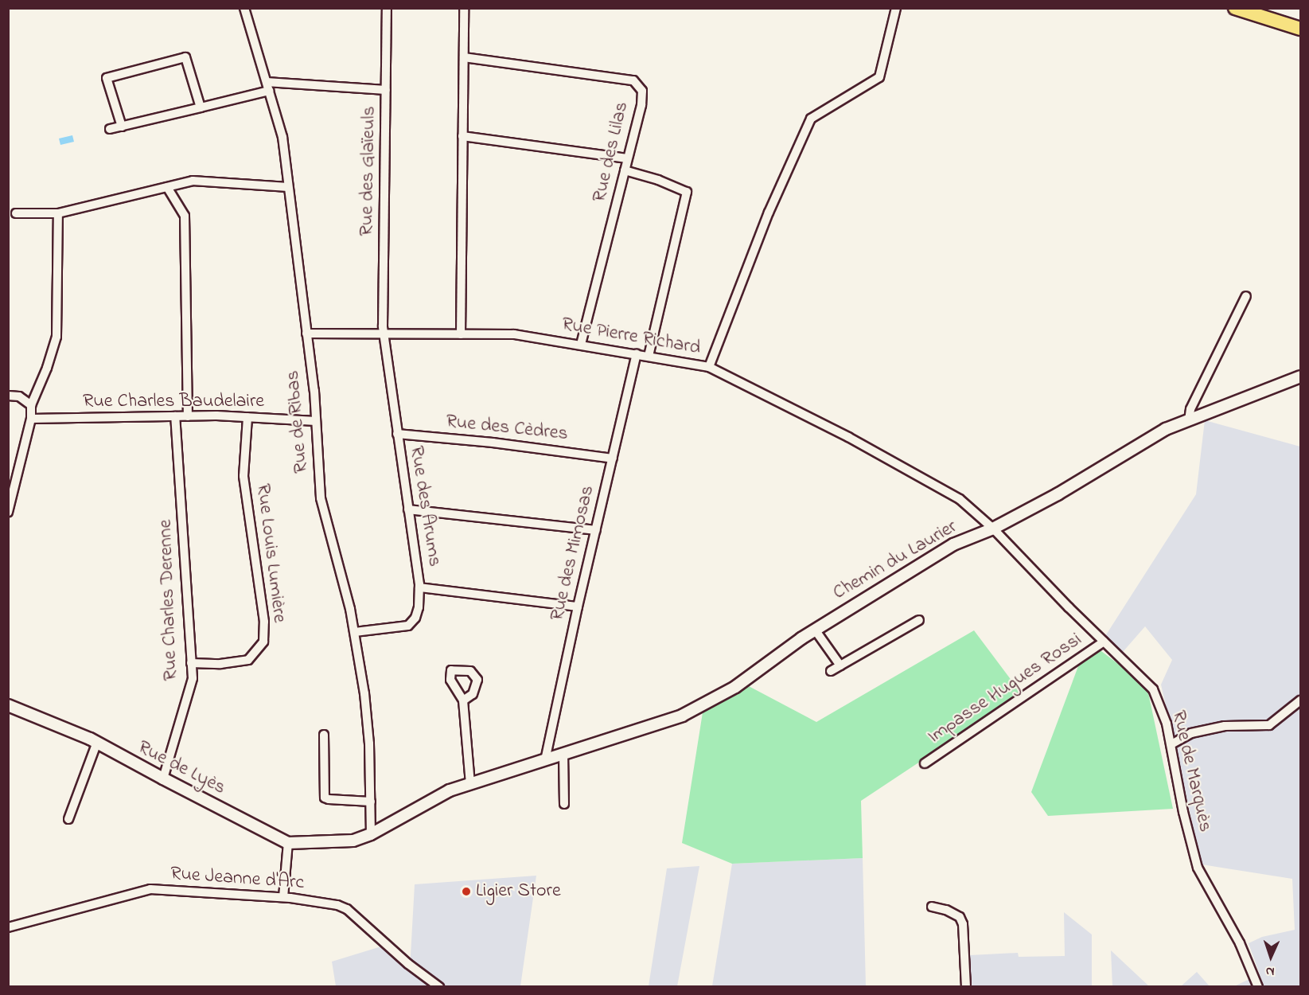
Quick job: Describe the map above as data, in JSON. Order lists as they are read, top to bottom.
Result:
{
  "streets": {
    "street": [
      "Rue des Lilas",
      "Rue des Glaïeuls",
      "Rue Pierre Richard",
      "Rue Charles Baudelaire",
      "Rue de Ribas",
      "Rue des Cèdres",
      "Rue des Arums",
      "Rue Louis Lumière",
      "Rue des Mimosas",
      "Chemin du Laurier",
      "Rue Charles Derenne",
      "Impasse Hugues Rossi",
      "Rue de Lyès",
      "Rue de Marquès",
      "Rue Jeanne d'Arc"
    ]
  },
  "crossings": [
    ["Rue des Lilas", "Rue Pierre Richard"],
    ["Rue des Glaïeuls", "Rue Pierre Richard"],
    ["Rue des Glaïeuls", "Rue des Arums"],
    ["Rue Pierre Richard", "Rue de Ribas"],
    ["Rue Pierre Richard", "Rue des Arums"],
    ["Rue Pierre Richard", "Rue des Mimosas"],
    ["Rue Pierre Richard", "Chemin du Laurier"],
    ["Rue Pierre Richard", "Rue de Marquès"],
    ["Rue Charles Baudelaire", "Rue de Ribas"],
    ["Rue Charles Baudelaire", "Rue Louis Lumière"],
    ["Rue Charles Baudelaire", "Rue Charles Derenne"],
    ["Rue de Ribas", "Rue des Arums"],
    ["Rue de Ribas", "Chemin du Laurier"],
    ["Rue des Cèdres", "Rue des Arums"],
    ["Rue des Cèdres", "Rue des Mimosas"],
    ["Rue Louis Lumière", "Rue Charles Derenne"],
    ["Rue des Mimosas", "Chemin du Laurier"],
    ["Chemin du Laurier", "Rue de Lyès"],
    ["Chemin du Laurier", "Rue de Marquès"],
    ["Rue Charles Derenne", "Rue de Lyès"],
    ["Impasse Hugues Rossi", "Rue de Marquès"]
  ],
  "places": ["Ligier Store"],
  "north": "bottom"
}
